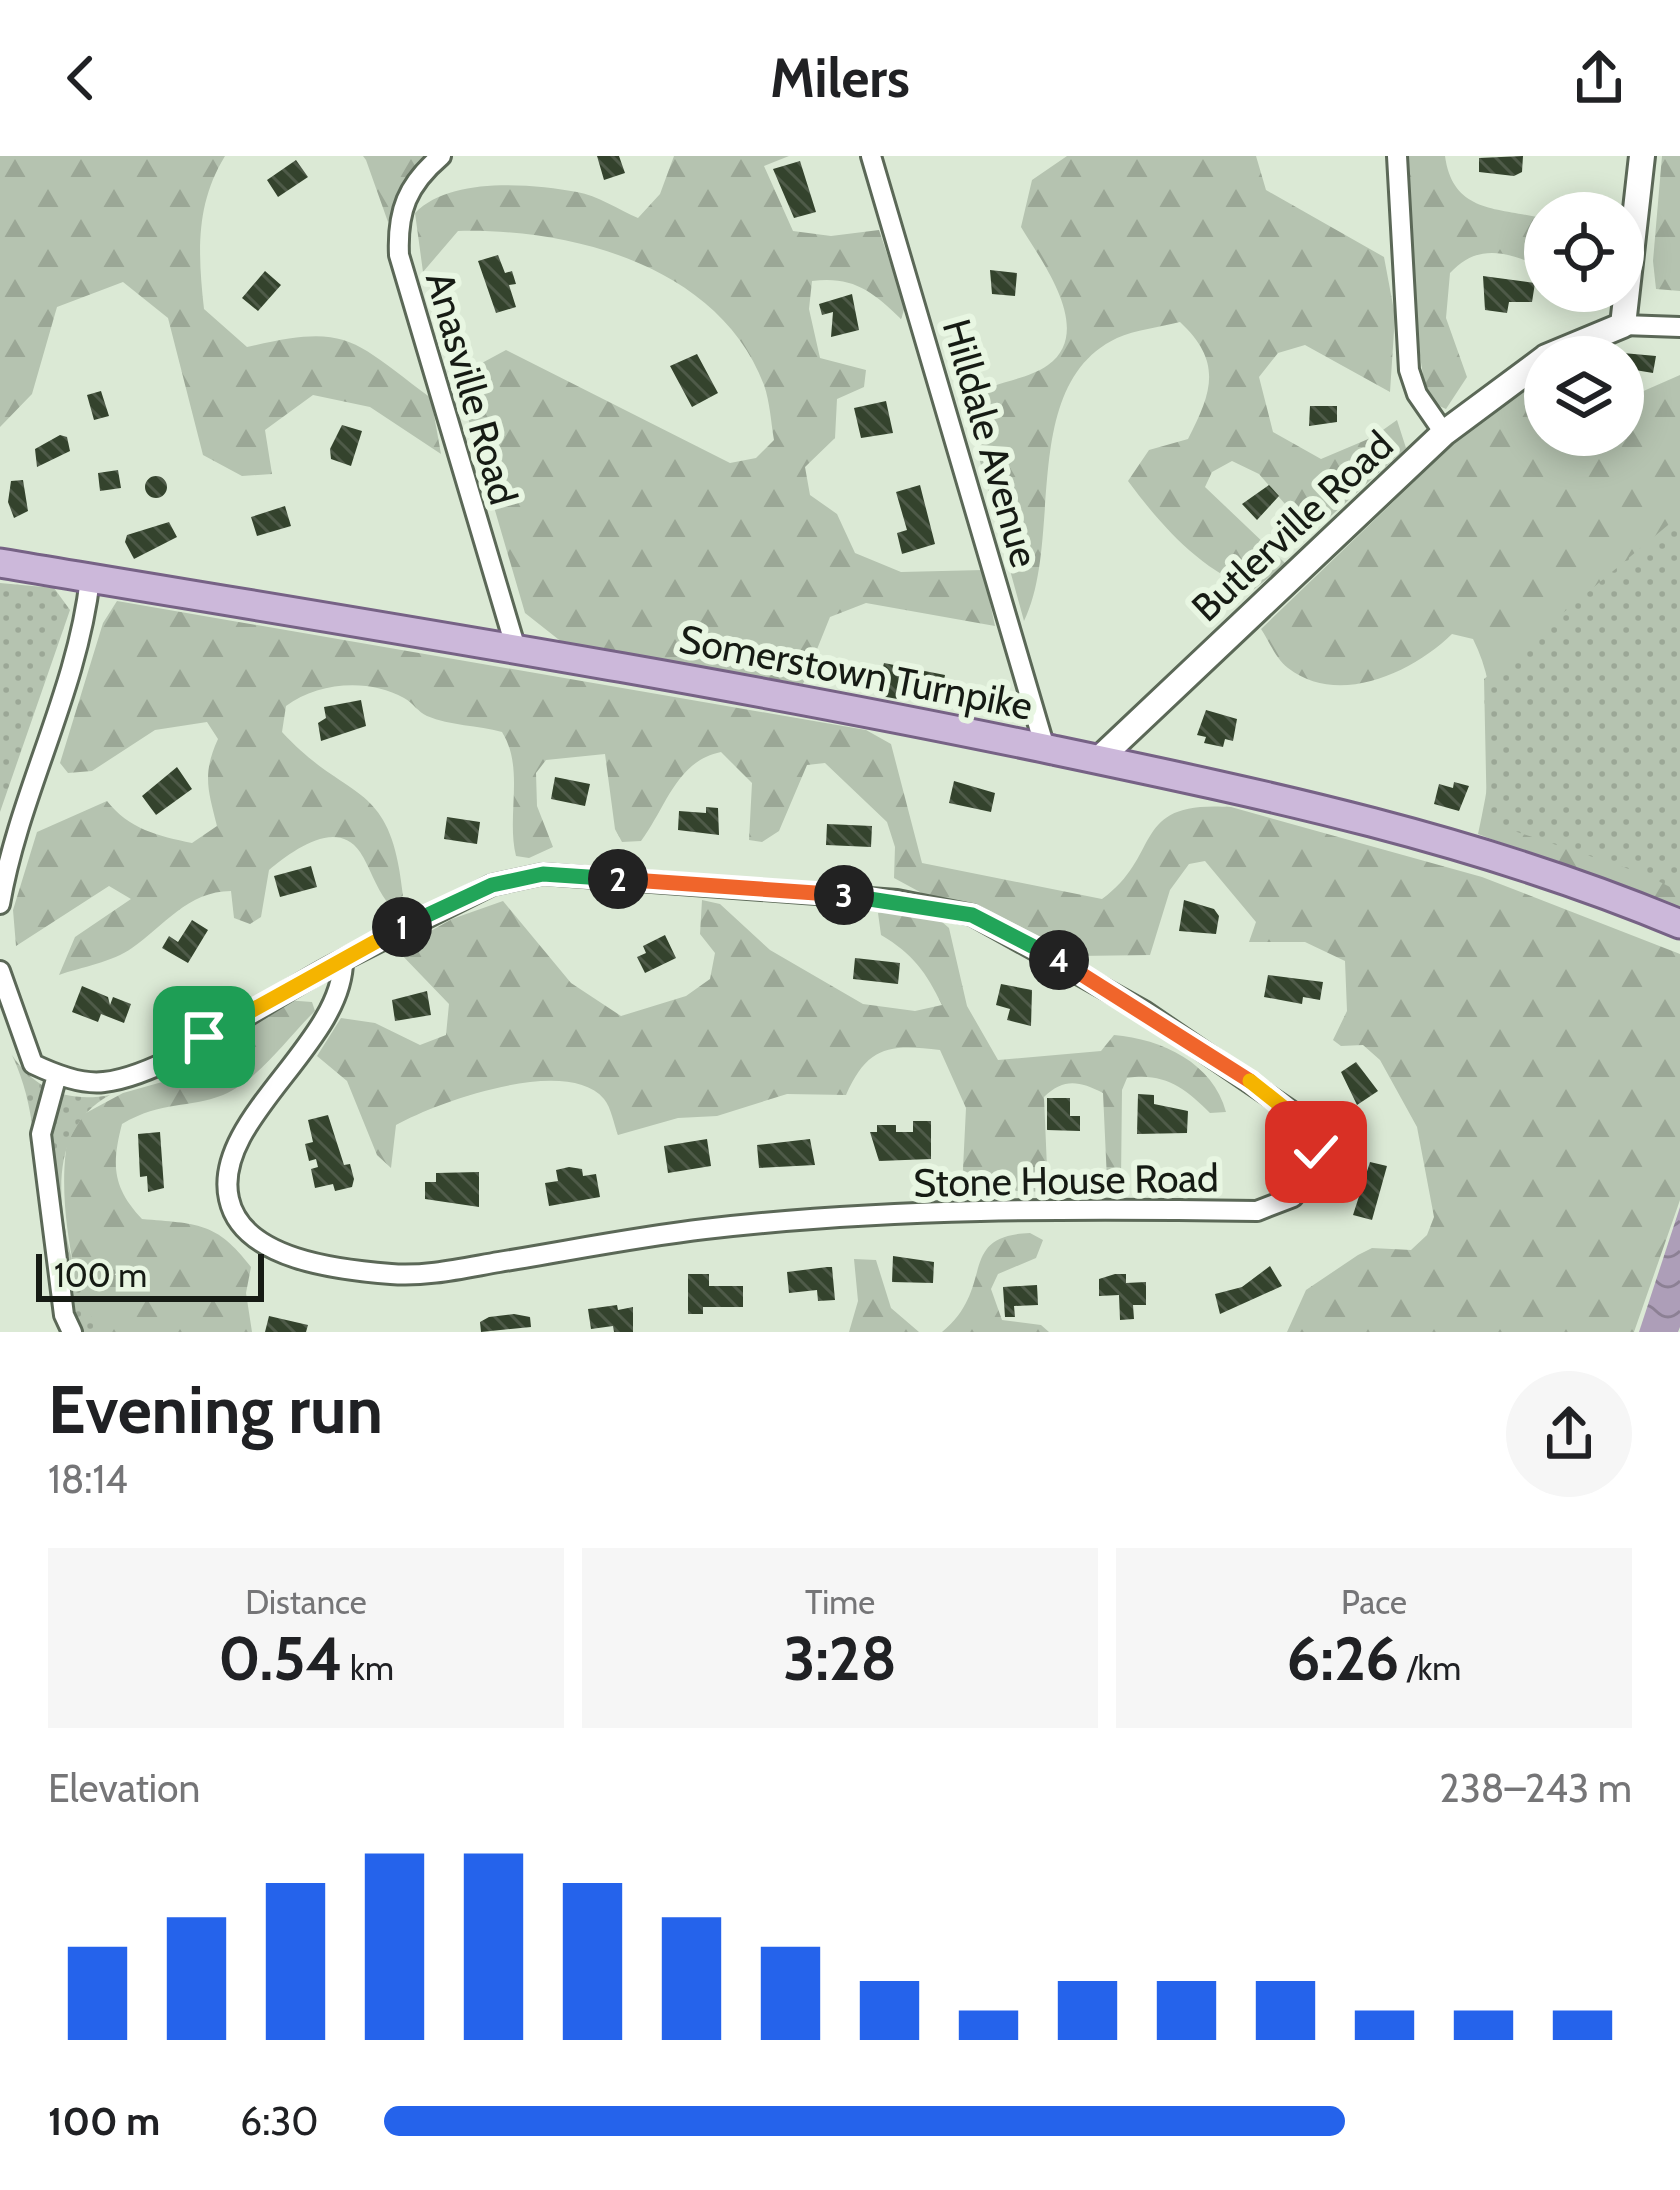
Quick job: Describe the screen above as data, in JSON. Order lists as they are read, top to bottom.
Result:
{
  "streets": {
    "main road": ["Somerstown Turnpike"],
    "street": [
      "Anasville Road",
      "Hilldale Avenue",
      "Butlerville Road",
      "Stone House Road"
    ]
  },
  "crossings": [
    ["Anasville Road", "Somerstown Turnpike"],
    ["Hilldale Avenue", "Somerstown Turnpike"],
    ["Butlerville Road", "Somerstown Turnpike"]
  ],
  "scale_bar": "100 m",
  "page": {
    "header": "Milers",
    "pins": [
      "2",
      "3",
      "1",
      "4"
    ],
    "scale": "100 m",
    "heading": ["Evening run", "18:14"],
    "stats": [
      ["Distance", "0.54 km"],
      ["Time", "3:28"],
      ["Pace", "6:26 /km"]
    ],
    "chart": ["Elevation", "238–243 m"],
    "list": [
      {
        "name": "100 m",
        "note": "6:30"
      }
    ]
  }
}
